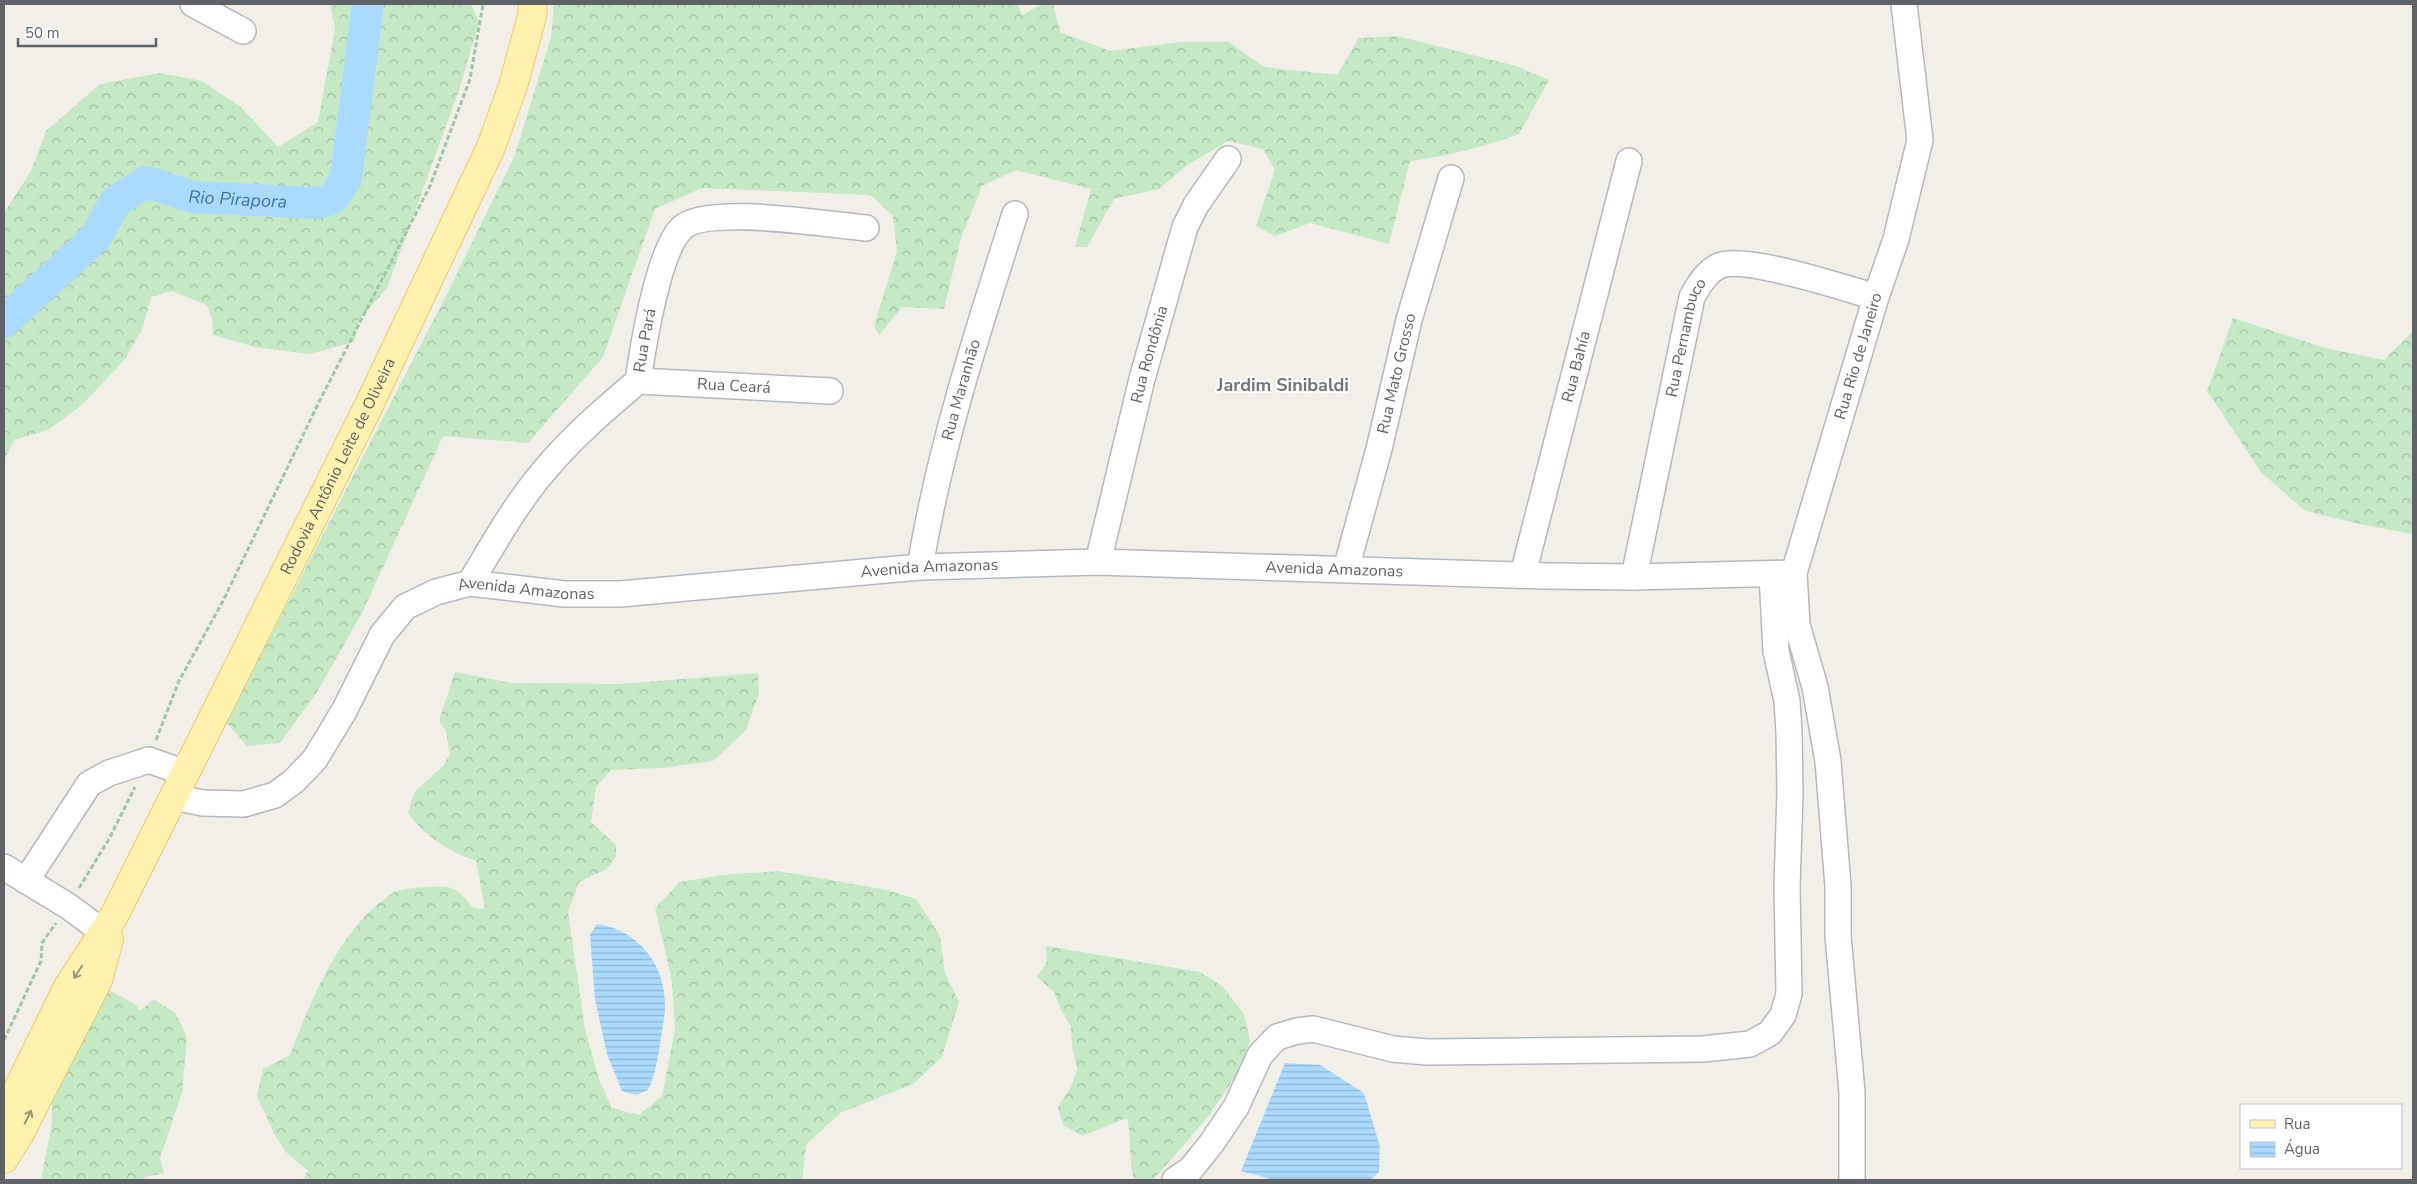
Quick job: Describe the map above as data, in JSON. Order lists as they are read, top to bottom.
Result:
{
  "streets": {
    "main road": ["Rodovia Antônio Leite de Oliveira"],
    "street": [
      "Rua Pernambuco",
      "Rua Pará",
      "Rua Rondônia",
      "Rua Rio de Janeiro",
      "Rua Bahía",
      "Rua Mato Grosso",
      "Rua Ceará",
      "Rua Maranhão",
      "Avenida Amazonas"
    ]
  },
  "crossings": [
    ["Rua Pernambuco", "Rua Rio de Janeiro"],
    ["Rua Pernambuco", "Avenida Amazonas"],
    ["Rua Pará", "Rua Ceará"],
    ["Rua Pará", "Avenida Amazonas"],
    ["Rua Rondônia", "Avenida Amazonas"],
    ["Rua Rio de Janeiro", "Avenida Amazonas"],
    ["Rua Bahía", "Avenida Amazonas"],
    ["Rua Mato Grosso", "Avenida Amazonas"],
    ["Rua Maranhão", "Avenida Amazonas"],
    ["Rodovia Antônio Leite de Oliveira", "Avenida Amazonas"]
  ],
  "districts": ["Jardim Sinibaldi"],
  "water": ["Rio Pirapora"],
  "legend": ["Rua", "Água"],
  "scale_bar": "50 m"
}
